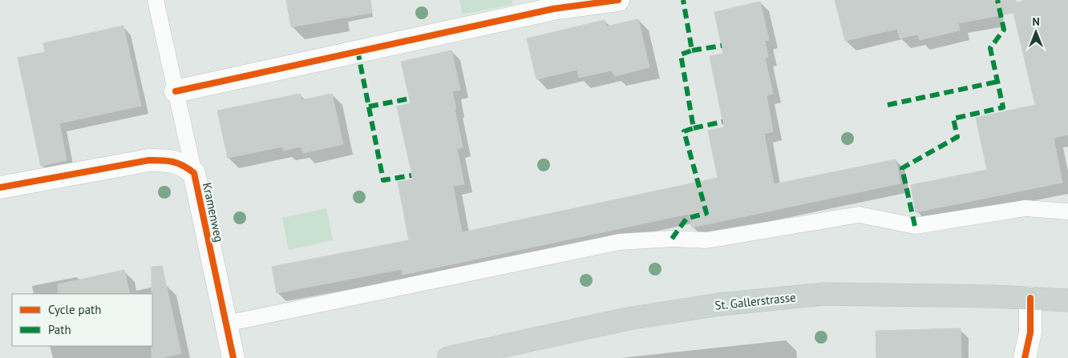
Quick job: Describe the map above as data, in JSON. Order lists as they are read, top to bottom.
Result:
{
  "streets": {
    "main road": ["St. Gallerstrasse"],
    "street": ["Kramenweg"]
  },
  "legend": ["Cycle path", "Path"],
  "north": "top"
}
